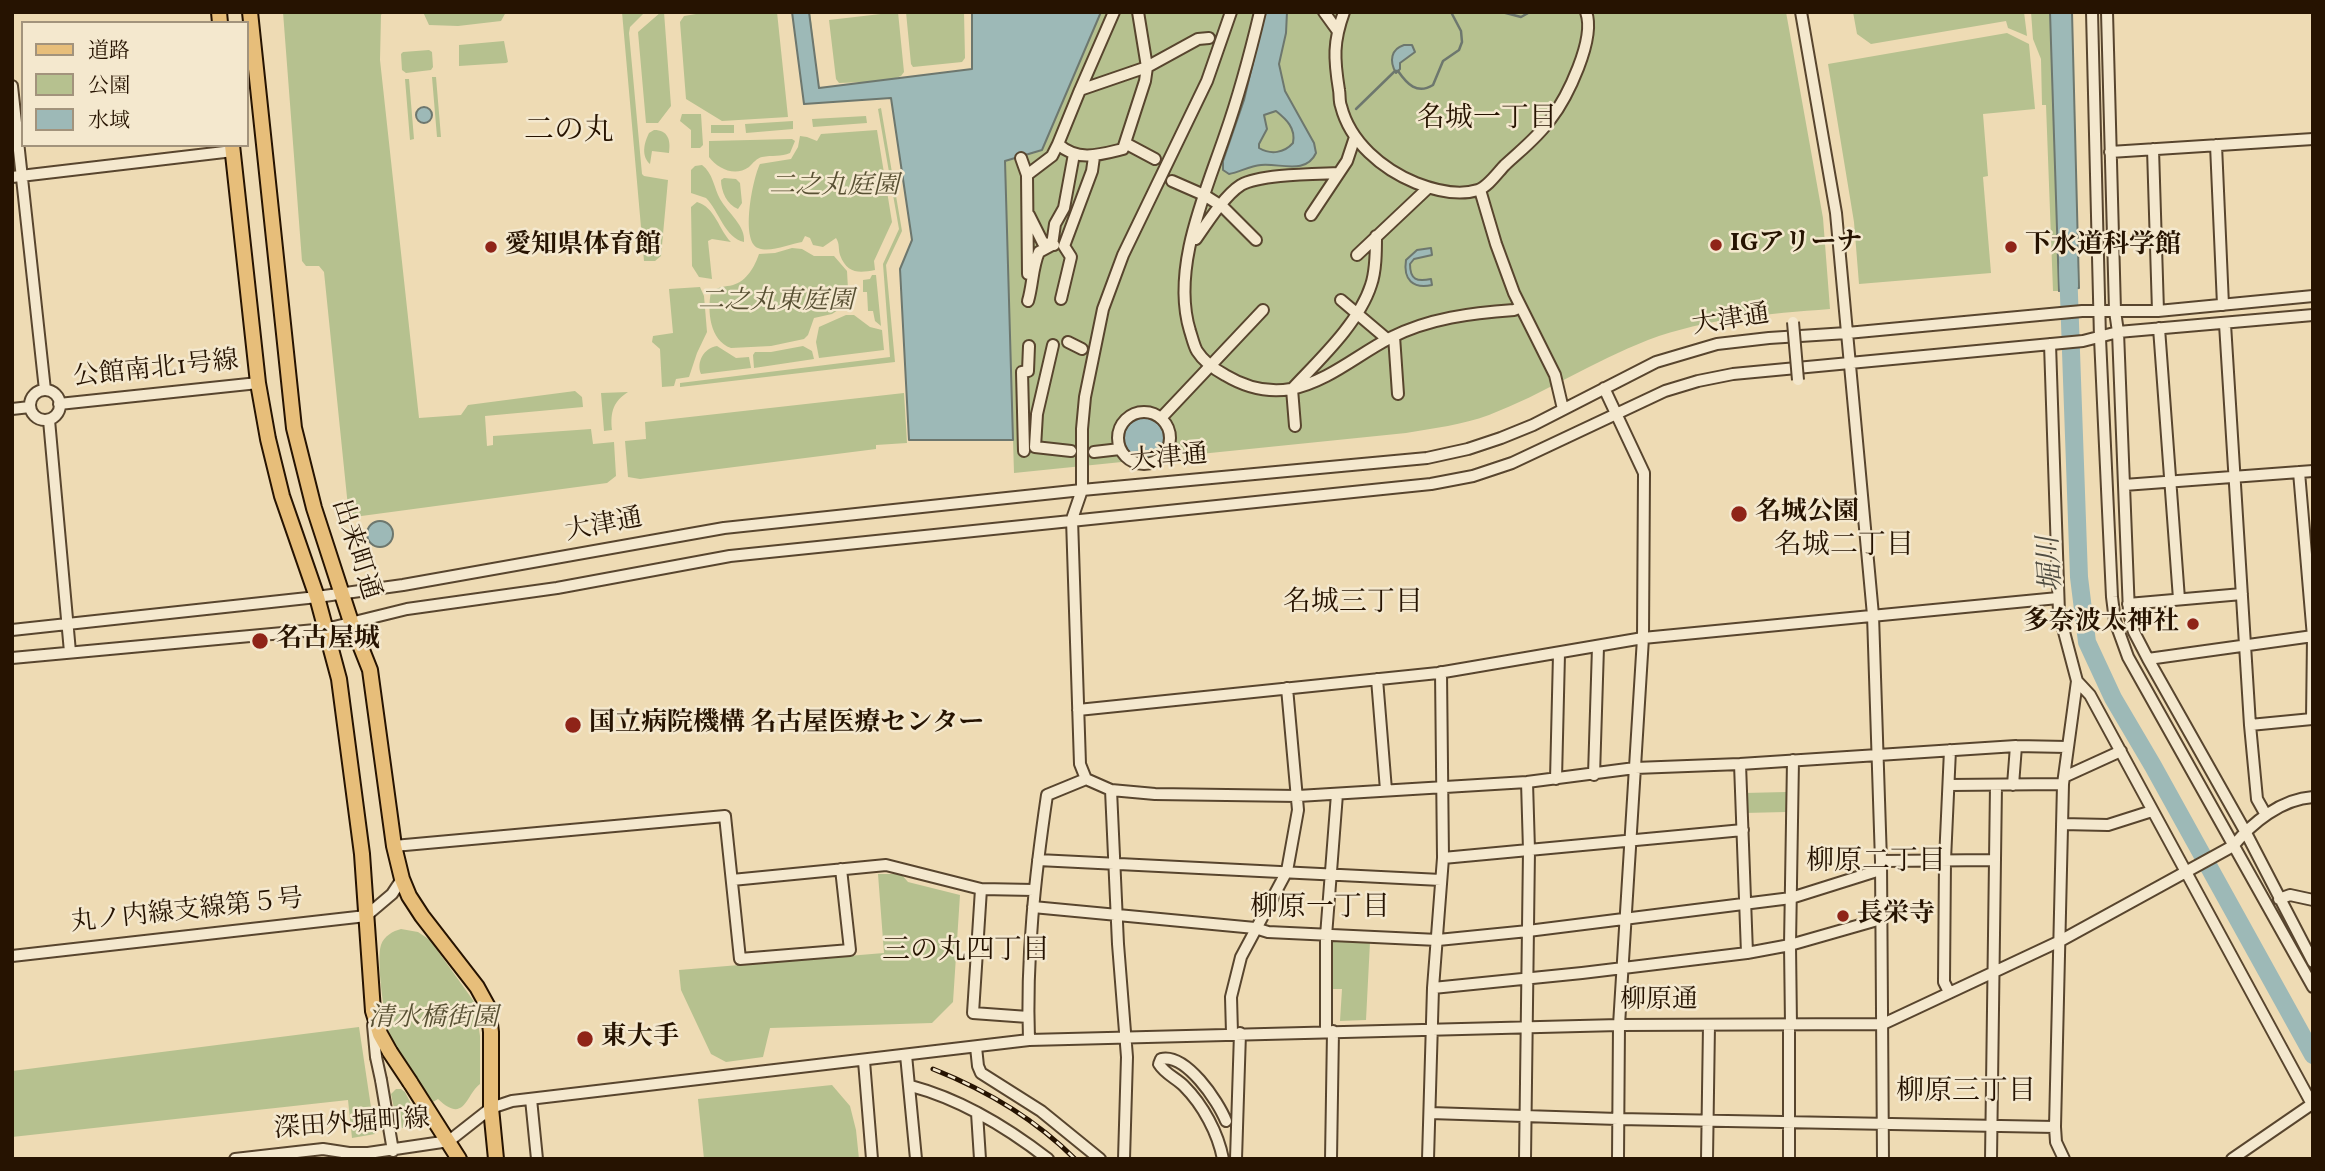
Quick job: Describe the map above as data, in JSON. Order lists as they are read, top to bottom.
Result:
{
  "streets": {
    "main road": ["出来町通"],
    "street": [
      "大津通",
      "公館南北1号線",
      "丸ノ内線支線第５号",
      "柳原通",
      "深田外堀町線"
    ]
  },
  "crossings": [
    ["大津通", "出来町通"],
    ["公館南北1号線", "出来町通"],
    ["出来町通", "丸ノ内線支線第５号"],
    ["出来町通", "深田外堀町線"],
    ["柳原通", "深田外堀町線"]
  ],
  "districts": [
    "名城一丁目",
    "二の丸",
    "名城二丁目",
    "名城三丁目",
    "柳原二丁目",
    "柳原一丁目",
    "三の丸四丁目",
    "柳原三丁目"
  ],
  "water": ["堀川"],
  "parks": ["二之丸庭園", "二之丸東庭園", "清水橋街園"],
  "places": [
    "IGアリーナ",
    "愛知県体育館",
    "下水道科学館",
    "名城公園",
    "多奈波太神社",
    "名古屋城",
    "国立病院機構 名古屋医療センター",
    "長栄寺",
    "東大手"
  ],
  "legend": ["道路", "公園", "水域"]
}
